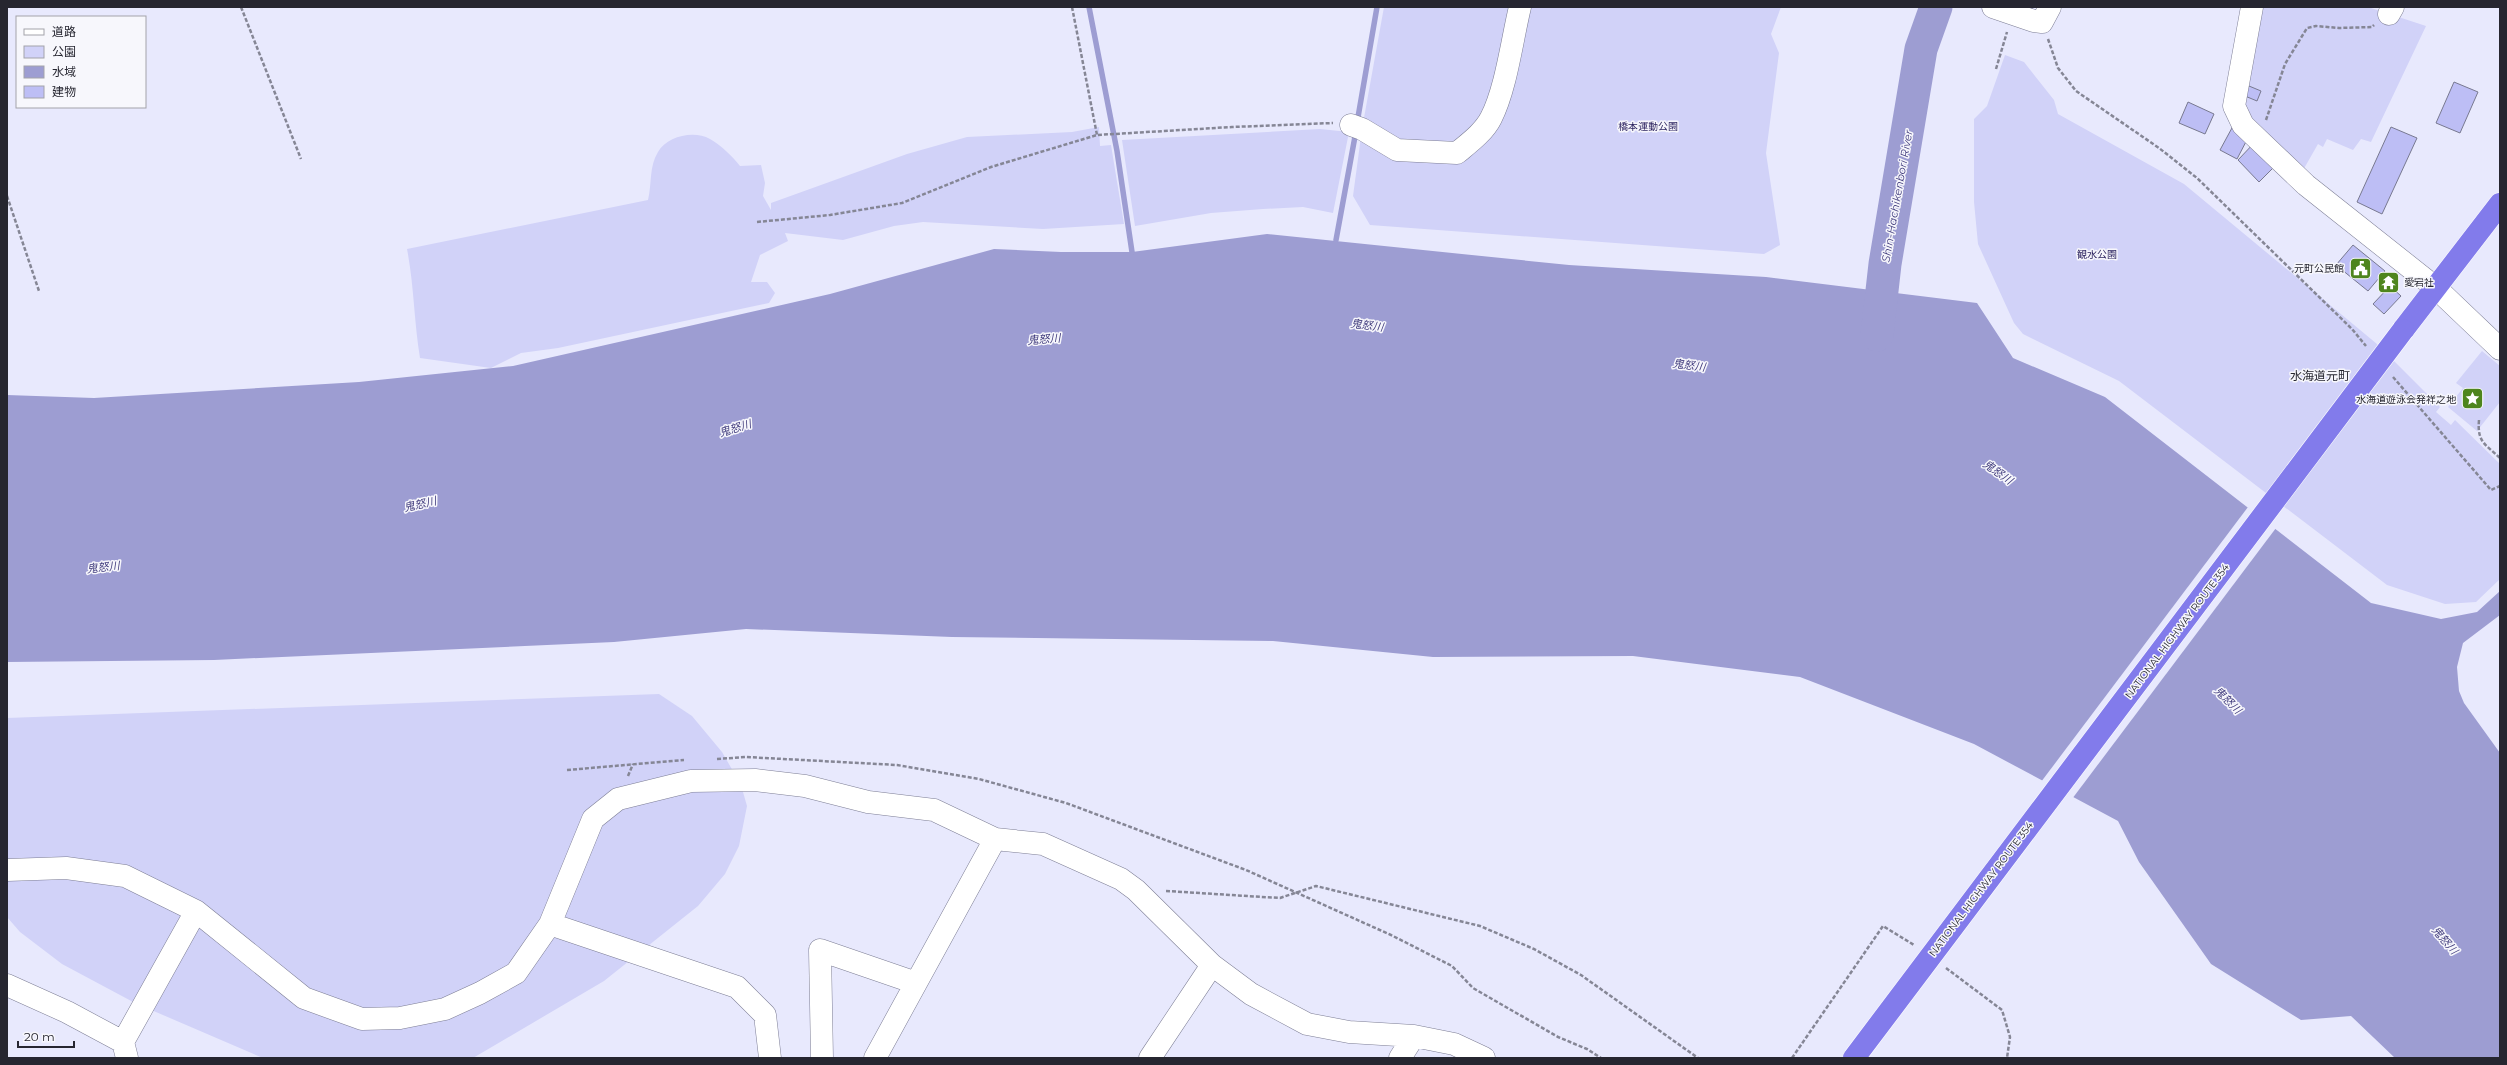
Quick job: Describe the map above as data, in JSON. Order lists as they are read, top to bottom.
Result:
{
  "streets": {
    "highway": ["NATIONAL HIGHWAY ROUTE 354"]
  },
  "districts": ["水海道元町"],
  "water": ["Shin-Hachikenbori River", "鬼怒川"],
  "parks": ["橋本運動公園", "観水公園"],
  "places": {
    "public building": ["元町公民館"],
    "temple": ["愛宕社"],
    "place": ["水海道遊泳会発祥之地"]
  },
  "legend": [
    "道路",
    "公園",
    "水域",
    "建物"
  ],
  "scale_bar": "20 m"
}
